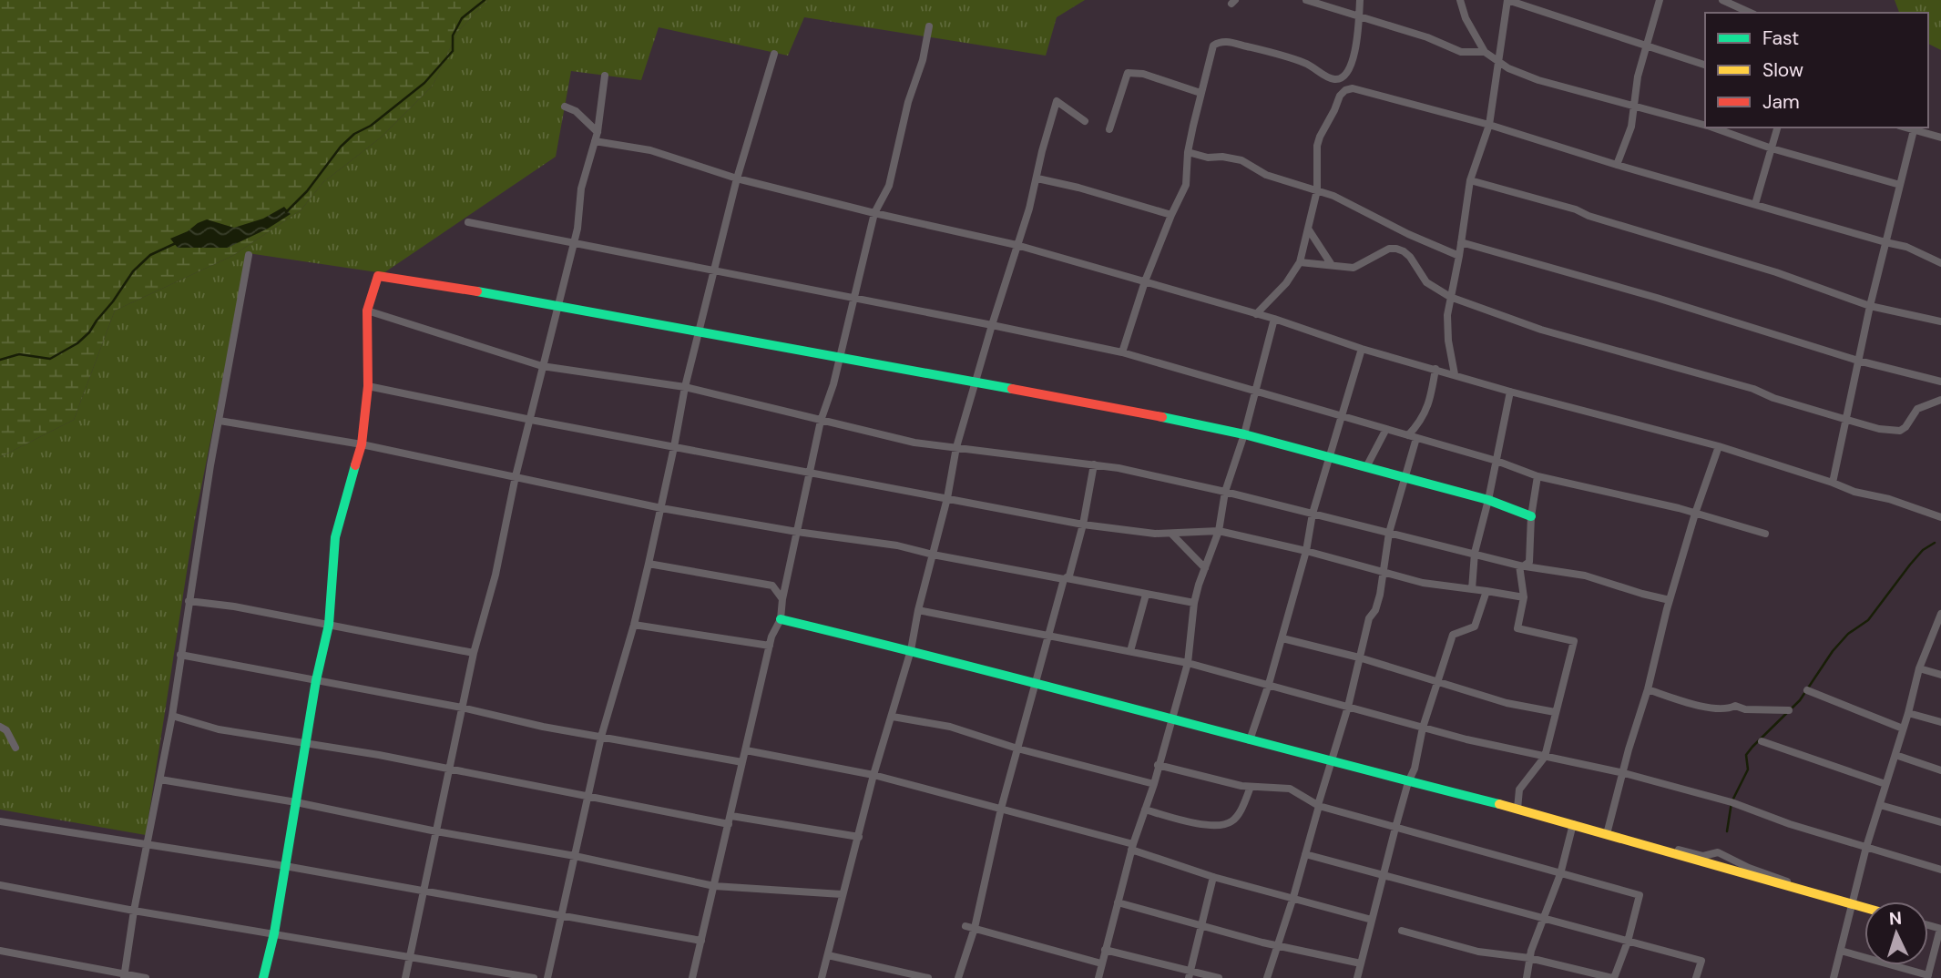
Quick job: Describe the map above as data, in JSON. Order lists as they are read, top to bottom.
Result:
{
  "legend": ["Fast", "Slow", "Jam"],
  "north": "top"
}
